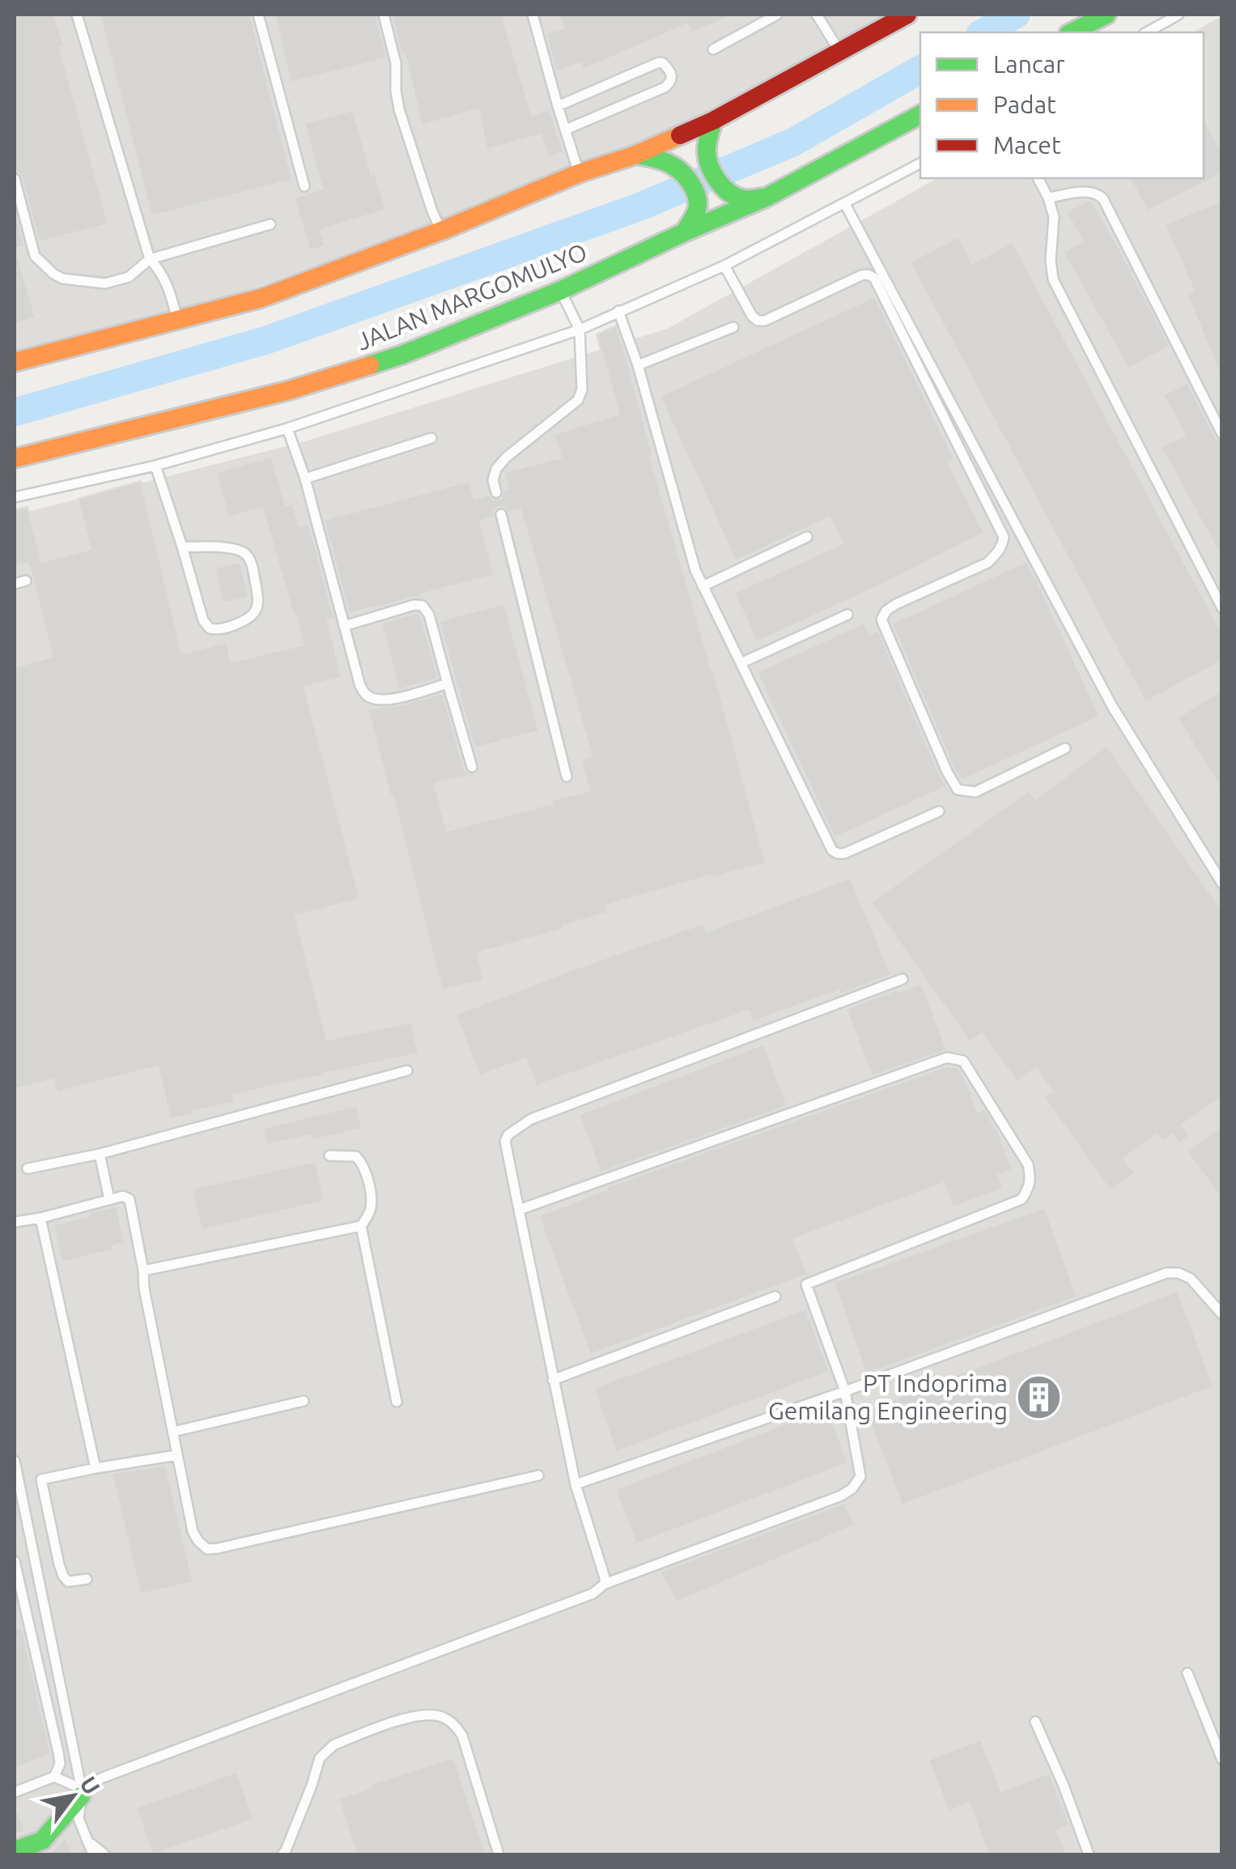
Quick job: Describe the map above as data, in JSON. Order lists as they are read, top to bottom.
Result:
{
  "streets": {
    "main road": ["JALAN MARGOMULYO"]
  },
  "places": {
    "building": ["PT Indoprima Gemilang Engineering"]
  },
  "legend": ["Lancar", "Padat", "Macet"],
  "north": "top right"
}
